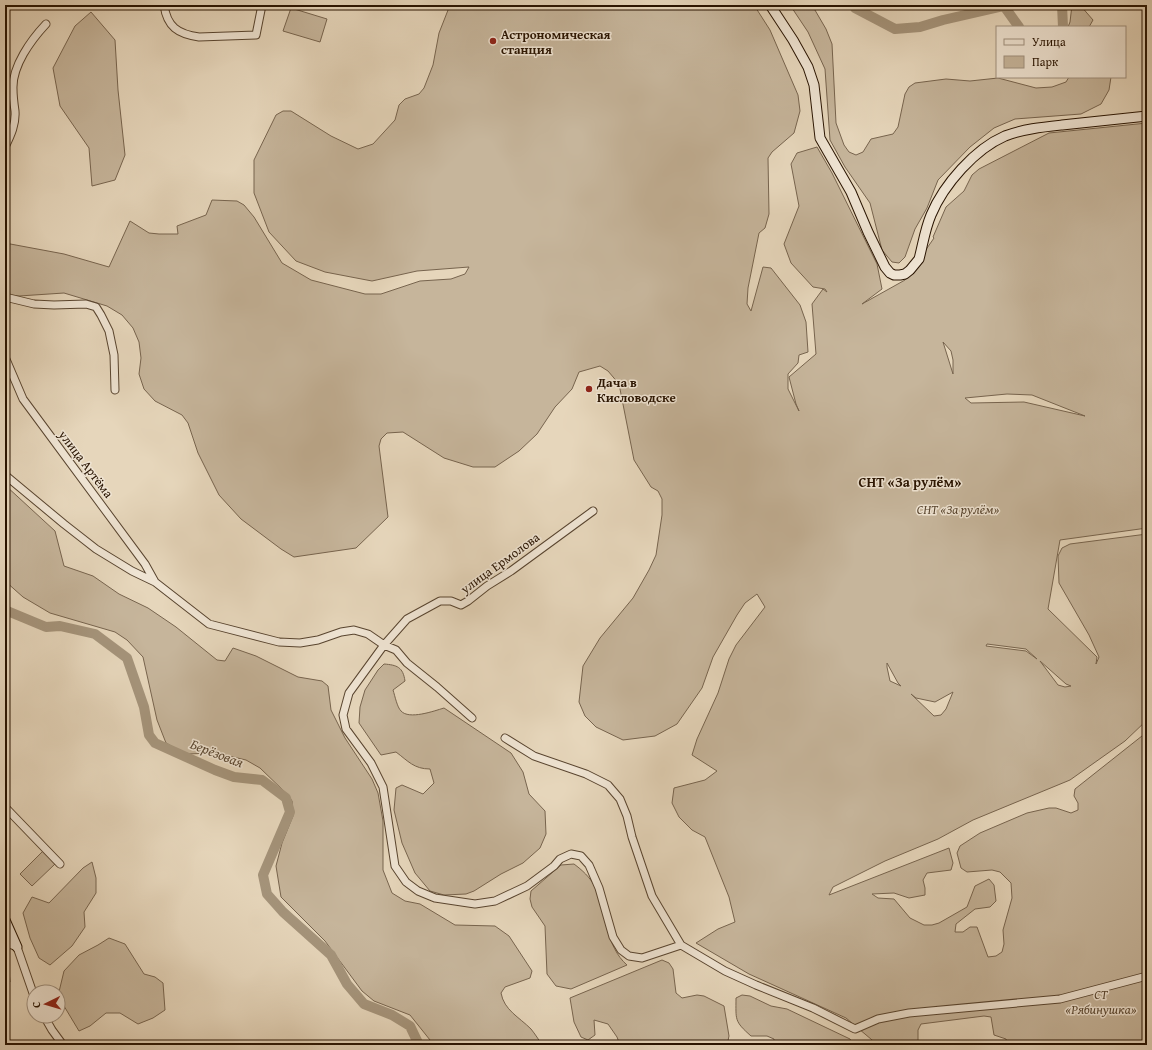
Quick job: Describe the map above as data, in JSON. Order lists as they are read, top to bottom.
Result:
{
  "streets": {
    "street": ["улица Артёма", "улица Ермолова"]
  },
  "districts": ["СНТ «За рулём»"],
  "water": ["Берёзовая"],
  "parks": ["СНТ «За рулём»", "СТ «Рябинушка»"],
  "places": ["Астрономическая станция", "Дача в Кисловодске"],
  "legend": ["Улица", "Парк"],
  "north": "left"
}
